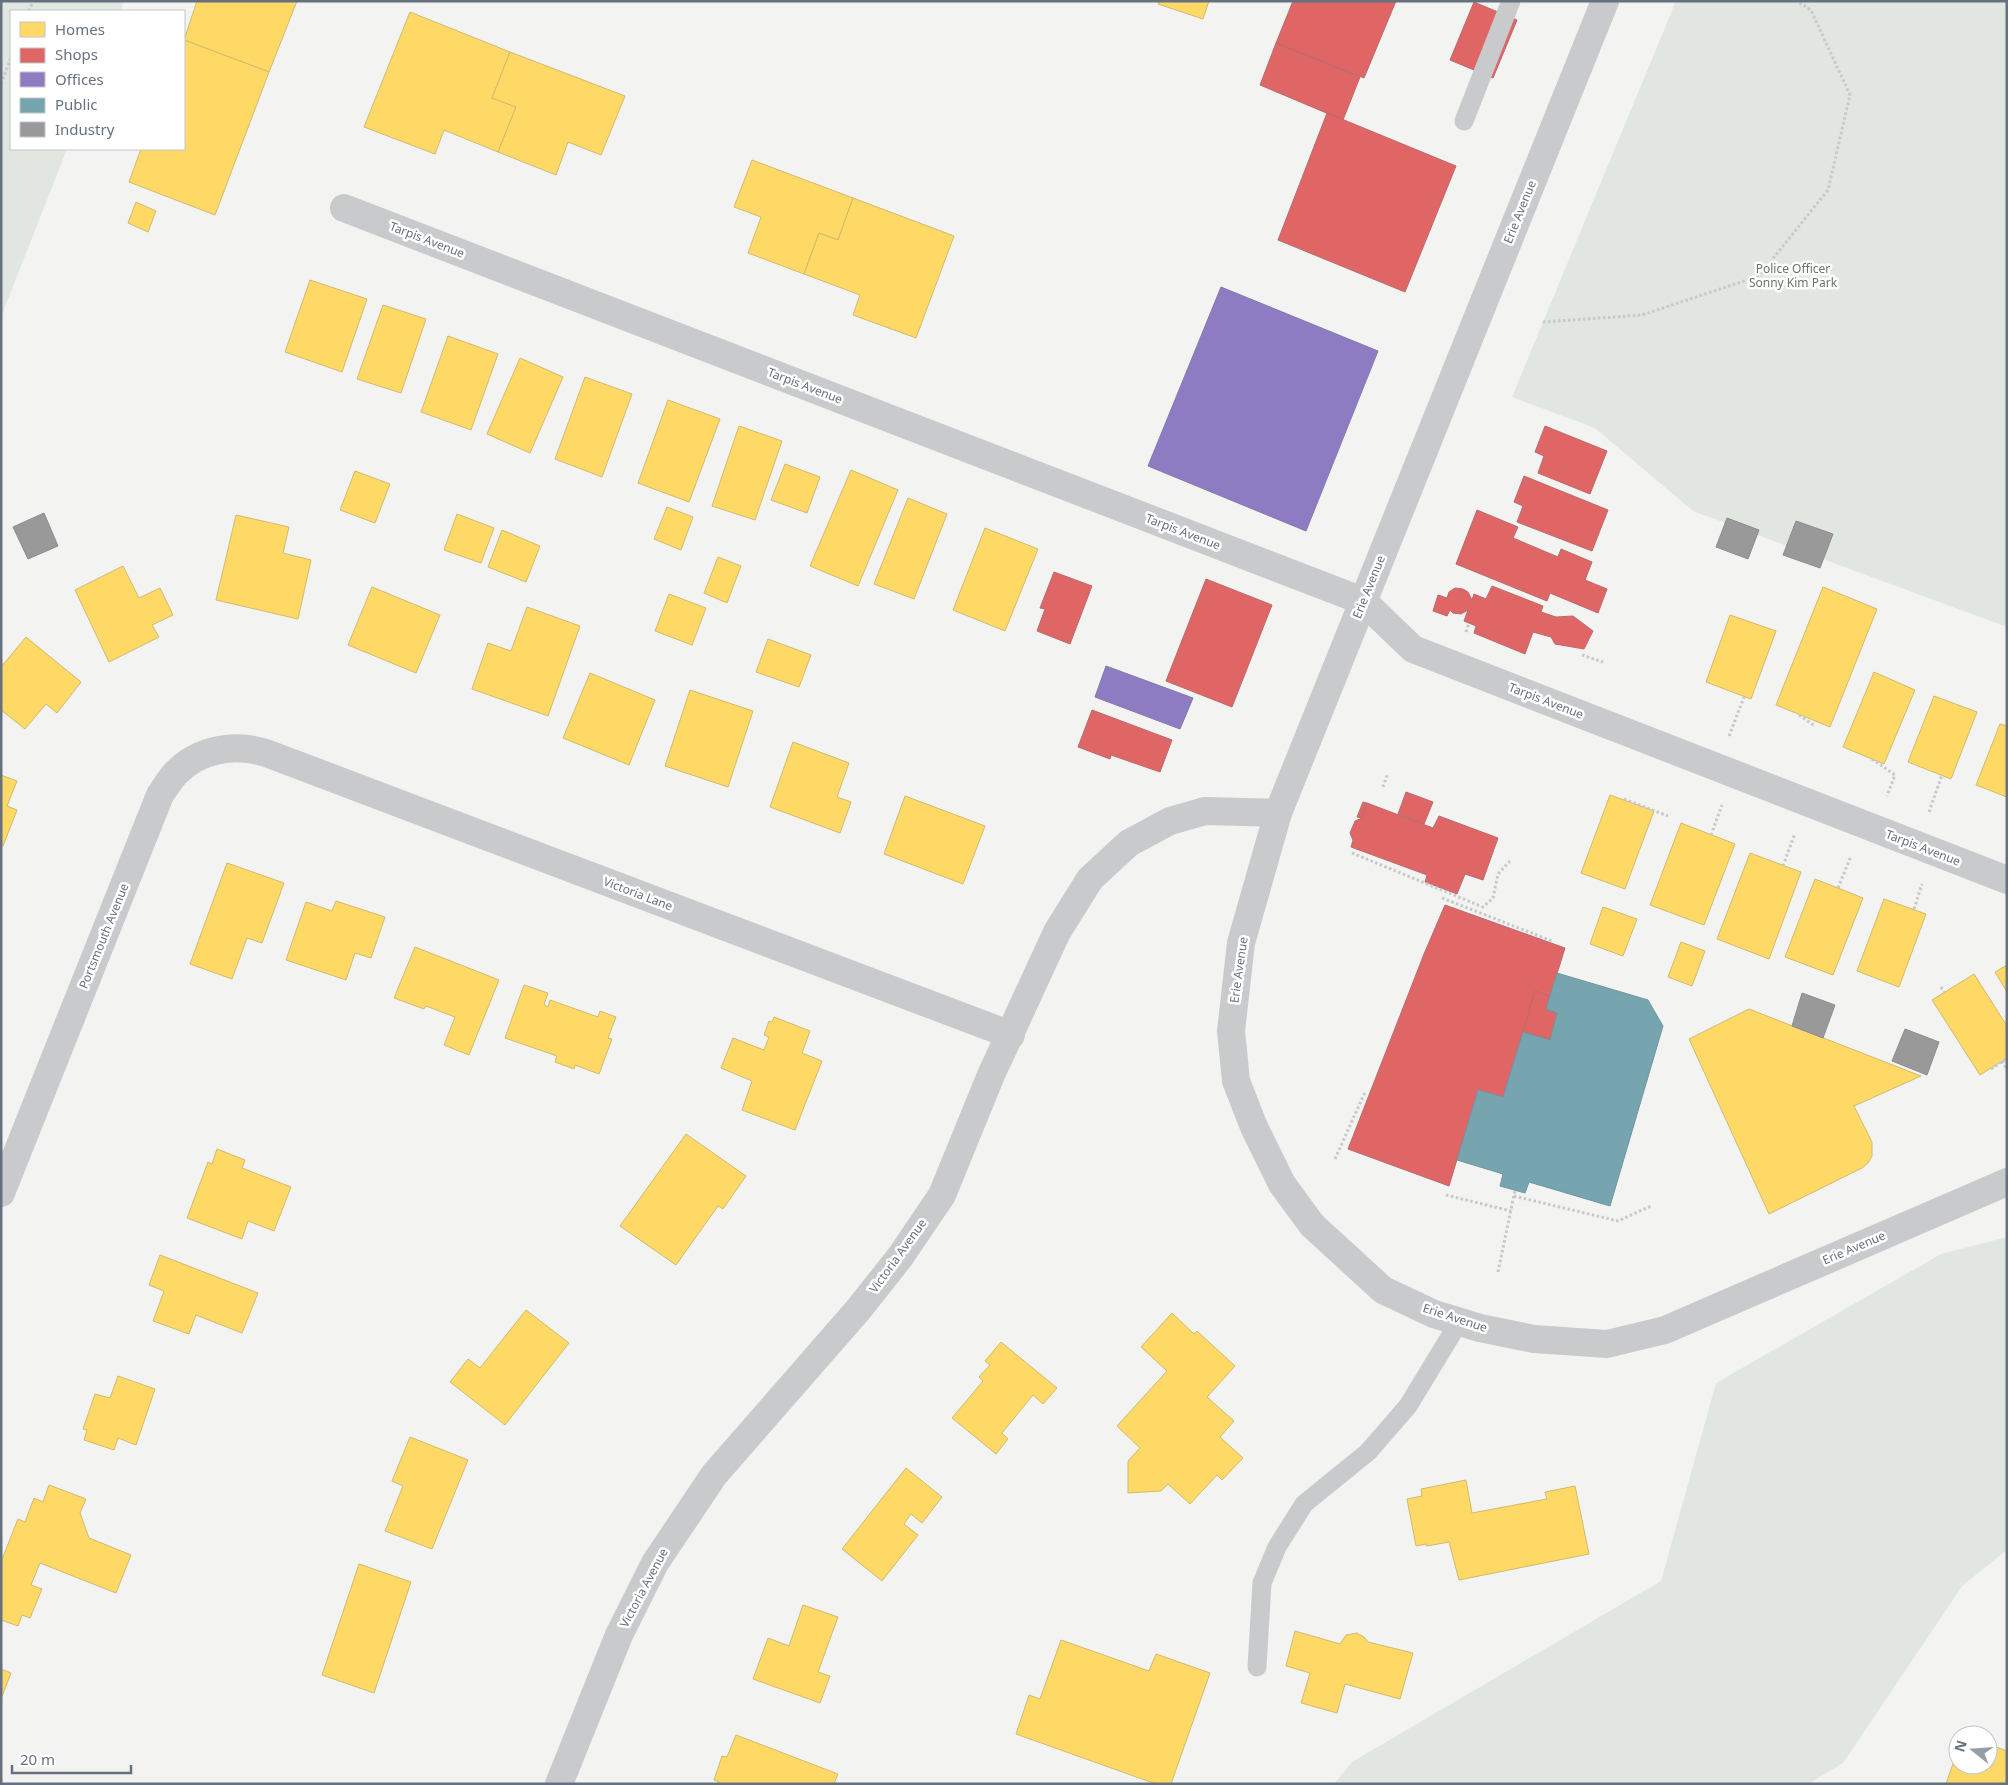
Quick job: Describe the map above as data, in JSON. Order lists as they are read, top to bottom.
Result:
{
  "streets": {
    "street": [
      "Erie Avenue",
      "Tarpis Avenue",
      "Victoria Lane",
      "Portsmouth Avenue",
      "Victoria Avenue"
    ]
  },
  "crossings": [
    ["Erie Avenue", "Tarpis Avenue"],
    ["Erie Avenue", "Victoria Avenue"],
    ["Victoria Lane", "Portsmouth Avenue"],
    ["Victoria Lane", "Victoria Avenue"]
  ],
  "parks": ["Police Officer Sonny Kim Park"],
  "legend": [
    "Homes",
    "Shops",
    "Offices",
    "Public",
    "Industry"
  ],
  "scale_bar": "20 m",
  "north": "left"
}
